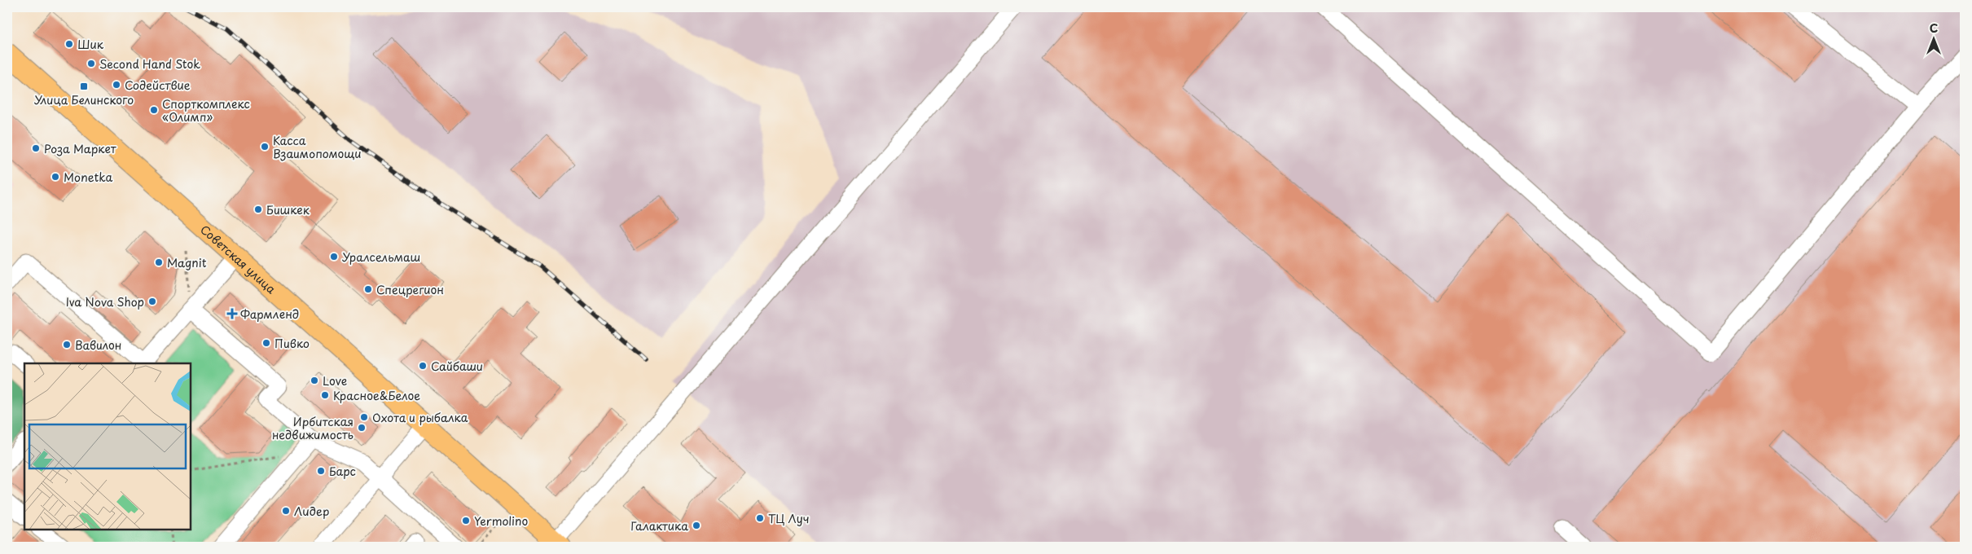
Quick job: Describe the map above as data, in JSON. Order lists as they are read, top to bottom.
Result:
{
  "streets": {
    "main road": ["Советская улица"]
  },
  "places": {
    "other": [
      "Шик",
      "Second Hand Stok",
      "Содействие",
      "Спорткомплекс «Олимп»",
      "Касса Взаимопомощи",
      "Роза Маркет",
      "Monetka",
      "Бишкек",
      "Уралсельмаш",
      "Magnit",
      "Спецрегион",
      "Iva Nova Shop",
      "Пивко",
      "Вавилон",
      "Сайбаши",
      "Love",
      "Красное&Белое",
      "Охота и рыбалка",
      "Ирбитская недвижимость",
      "Барс",
      "Лидер",
      "ТЦ Луч",
      "Yermolino",
      "Галактика"
    ],
    "transit": ["Улица Белинского"],
    "health": ["Фармленд"]
  },
  "north": "top"
}
